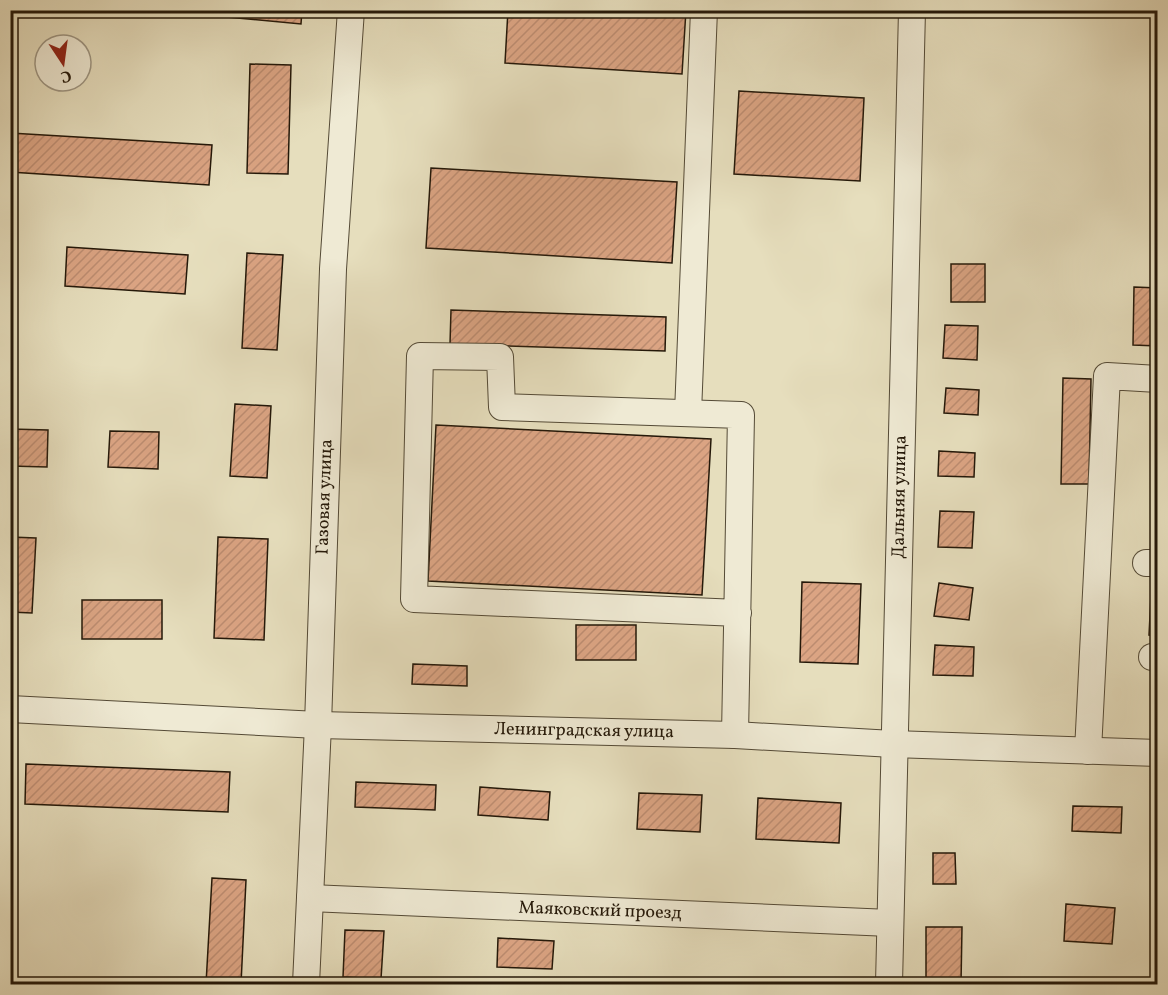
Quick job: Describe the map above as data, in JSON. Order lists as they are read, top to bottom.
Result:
{
  "streets": {
    "street": [
      "Газовая улица",
      "Дальняя улица",
      "Ленинградская улица",
      "Маяковский проезд"
    ]
  },
  "crossings": [
    ["Газовая улица", "Ленинградская улица"],
    ["Газовая улица", "Маяковский проезд"],
    ["Дальняя улица", "Ленинградская улица"],
    ["Дальняя улица", "Маяковский проезд"]
  ],
  "north": "bottom"
}
